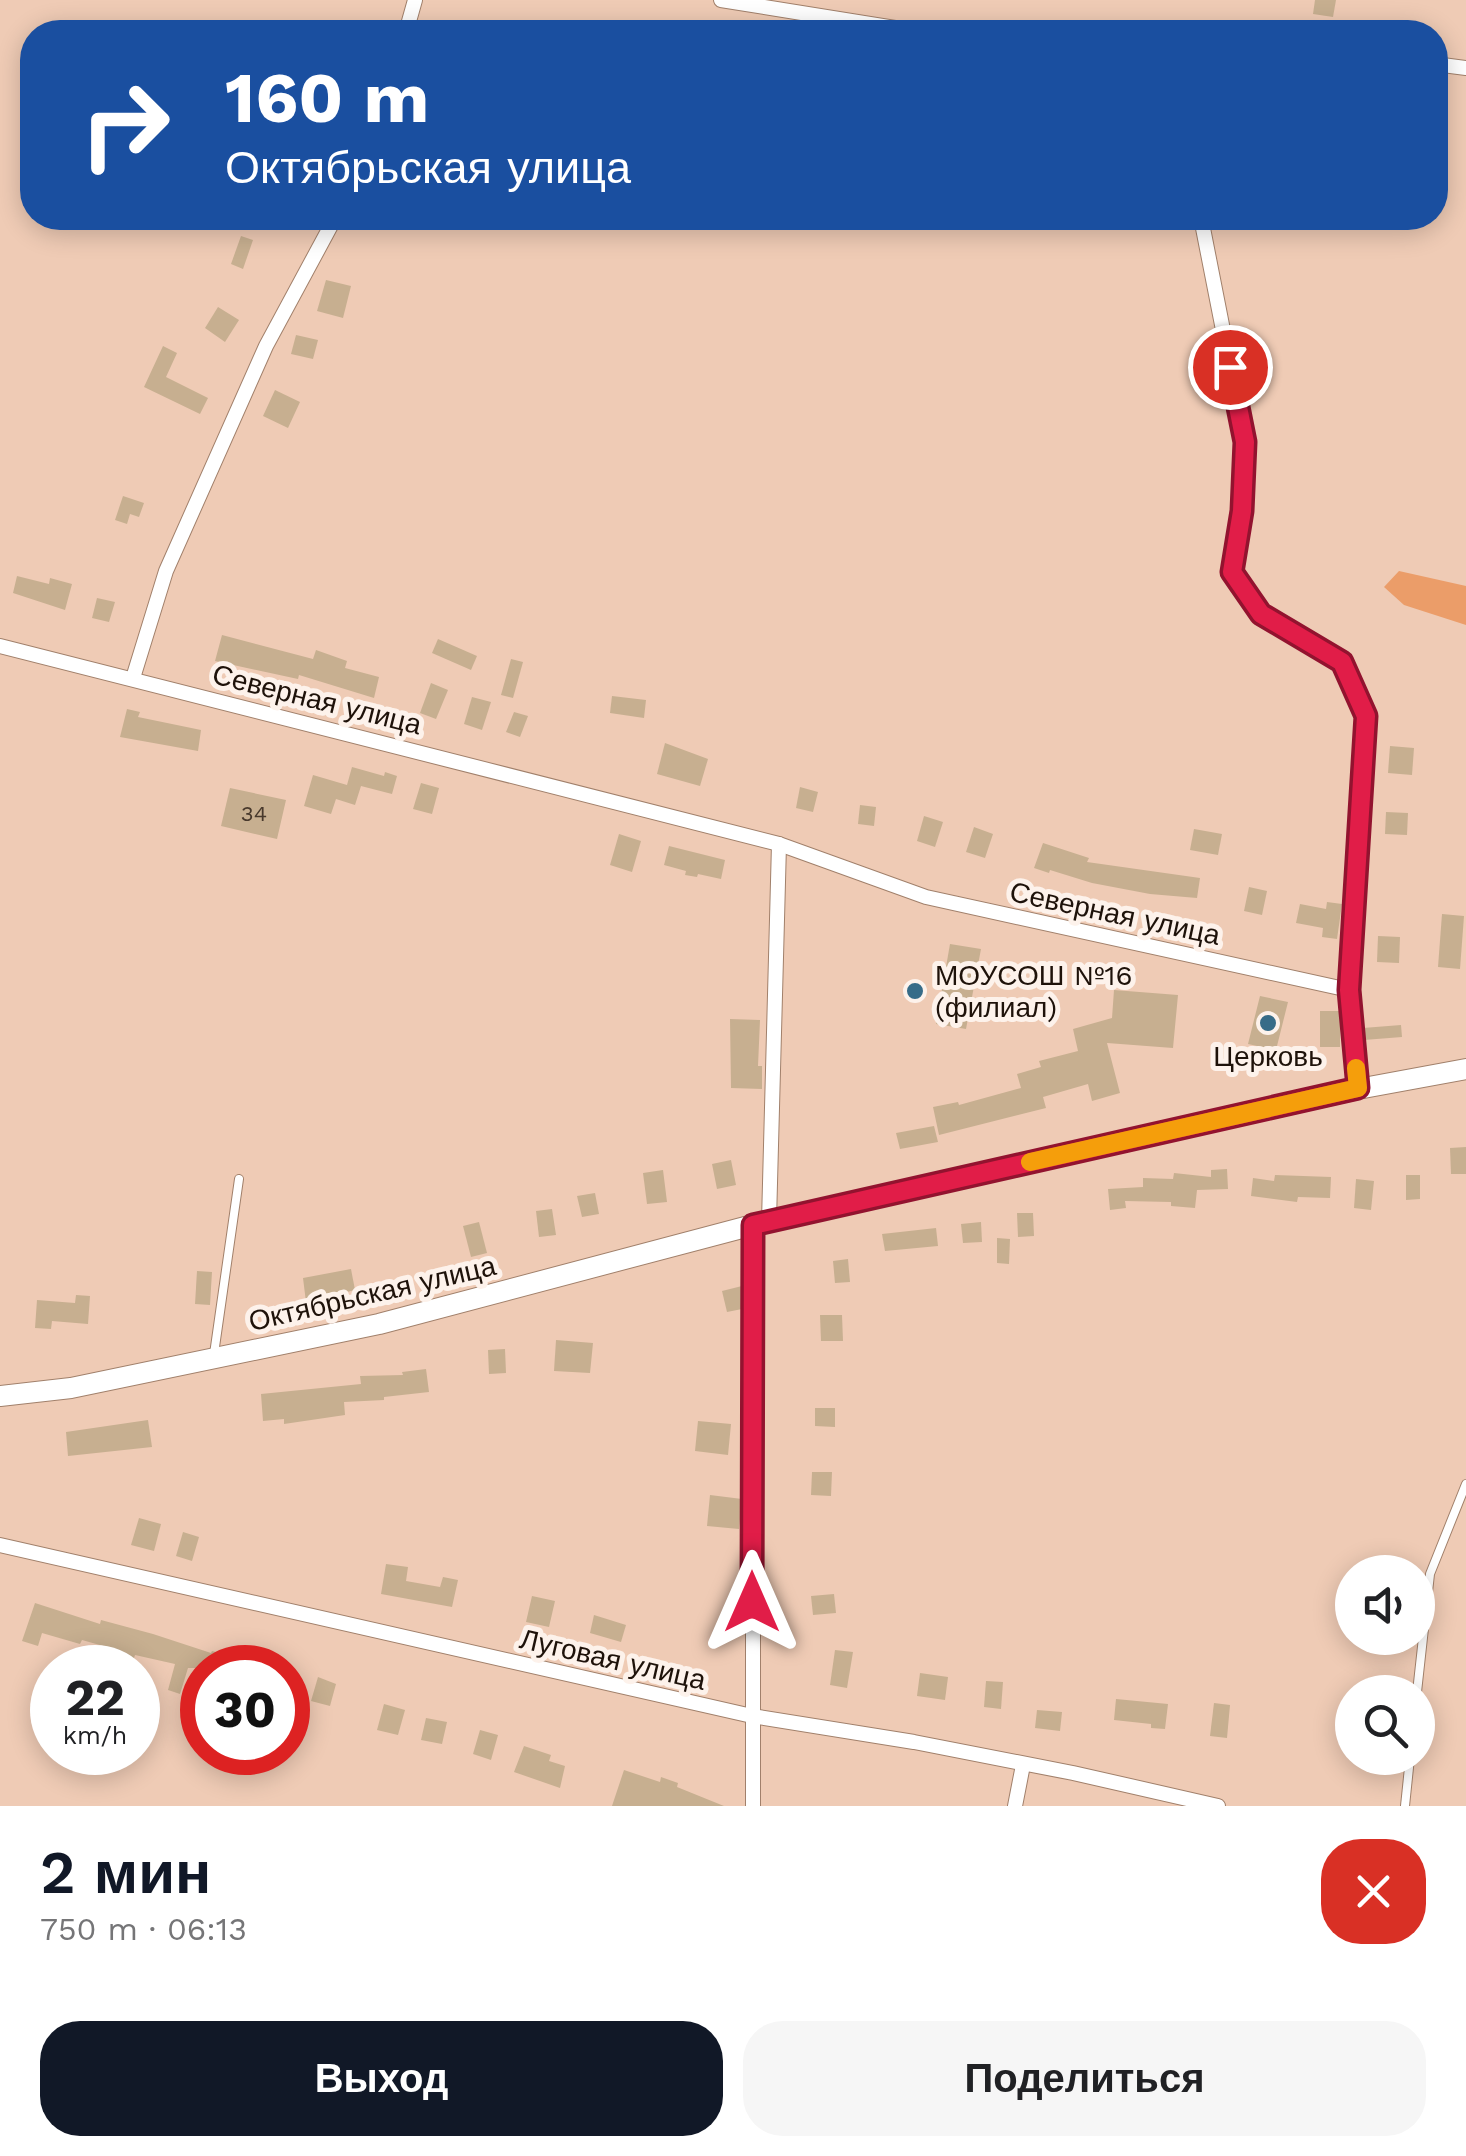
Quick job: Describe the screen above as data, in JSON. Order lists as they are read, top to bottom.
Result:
{
  "streets": {
    "street": ["Северная улица", "Октябрьская улица", "Луговая улица"]
  },
  "places": ["МОУСОШ №16 (филиал)", "Церковь"],
  "house_numbers": ["34"],
  "page": {
    "turn": ["160 m", "Октябрьская улица"],
    "speed": "22 km/h",
    "limit": "30",
    "heading": ["2 мин", "750 m · 06:13"],
    "buttons": ["Выход", "Поделиться"]
  }
}
